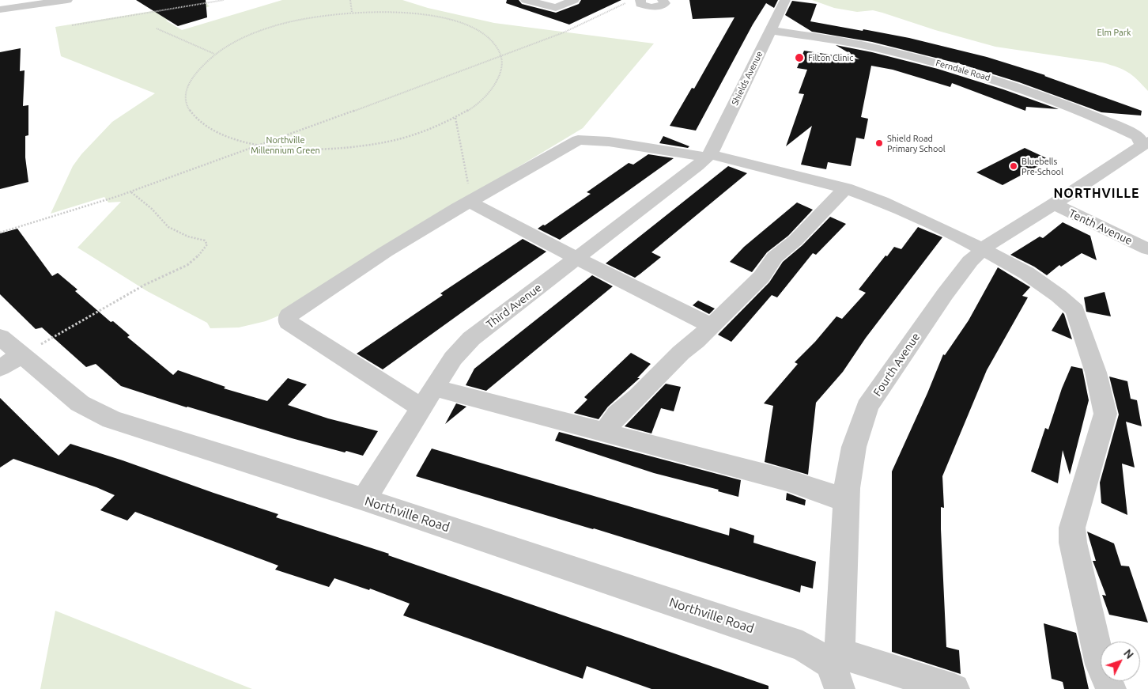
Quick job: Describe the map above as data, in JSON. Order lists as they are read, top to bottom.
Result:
{
  "streets": {
    "street": [
      "Ferndale Road",
      "Shields Avenue",
      "Tenth Avenue",
      "Third Avenue",
      "Fourth Avenue",
      "Northville Road"
    ]
  },
  "crossings": [
    ["Ferndale Road", "Shields Avenue"],
    ["Ferndale Road", "Fourth Avenue"],
    ["Shields Avenue", "Third Avenue"],
    ["Tenth Avenue", "Fourth Avenue"],
    ["Third Avenue", "Northville Road"],
    ["Fourth Avenue", "Northville Road"]
  ],
  "districts": ["NORTHVILLE"],
  "parks": ["Elm Park", "Northville Millennium Green"],
  "places": ["Filton Clinic", "Shield Road Primary School", "Bluebells Pre-School"],
  "north": "top right"
}
